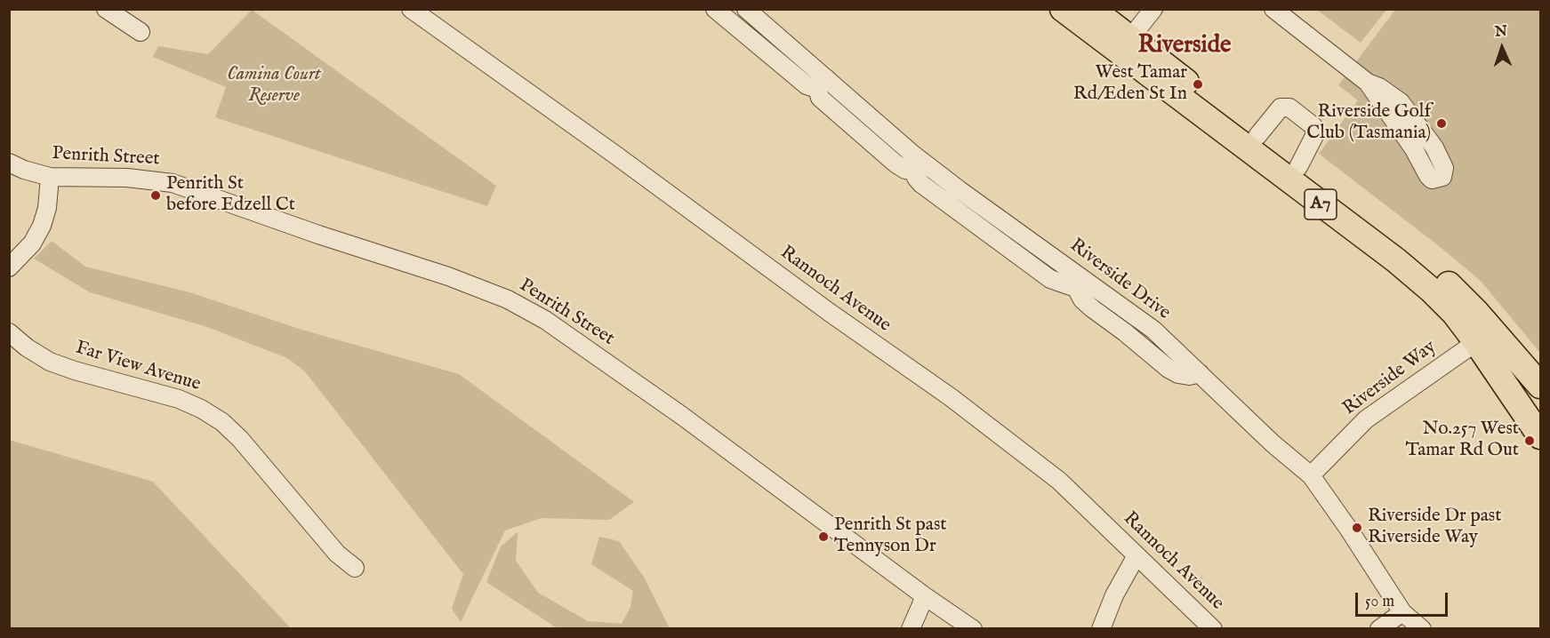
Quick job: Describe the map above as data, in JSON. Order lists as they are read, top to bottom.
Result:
{
  "streets": {
    "highway": ["A7"],
    "street": [
      "Penrith Street",
      "Riverside Drive",
      "Rannoch Avenue",
      "Far View Avenue",
      "Riverside Way"
    ]
  },
  "crossings": [
    ["A7", "Riverside Way"],
    ["Riverside Drive", "Riverside Way"]
  ],
  "districts": ["Riverside"],
  "parks": ["Camina Court Reserve"],
  "places": [
    "West Tamar Rd/Eden St In",
    "Riverside Golf Club (Tasmania)",
    "Penrith St before Edzell Ct",
    "No.257 West Tamar Rd Out",
    "Riverside Dr past Riverside Way",
    "Penrith St past Tennyson Dr"
  ],
  "scale_bar": "50 m",
  "north": "top"
}
